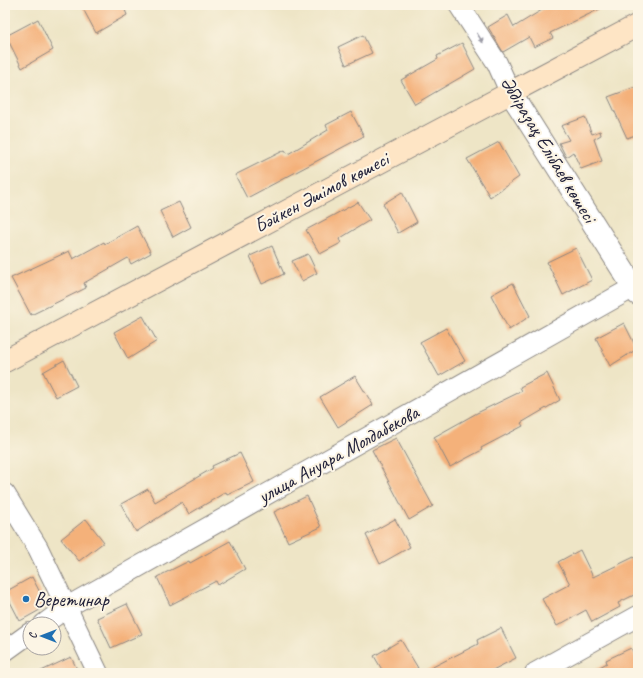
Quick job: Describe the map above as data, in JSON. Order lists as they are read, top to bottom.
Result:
{
  "streets": {
    "main road": ["Бәйкен Әшімов көшесі"],
    "street": ["Әбдіразақ Елібаев көшесі", "улица Ануара Молдабекова"]
  },
  "crossings": [
    ["Әбдіразақ Елібаев көшесі", "Бәйкен Әшімов көшесі"],
    ["Әбдіразақ Елібаев көшесі", "улица Ануара Молдабекова"]
  ],
  "places": ["Веретинар"],
  "north": "left"
}
